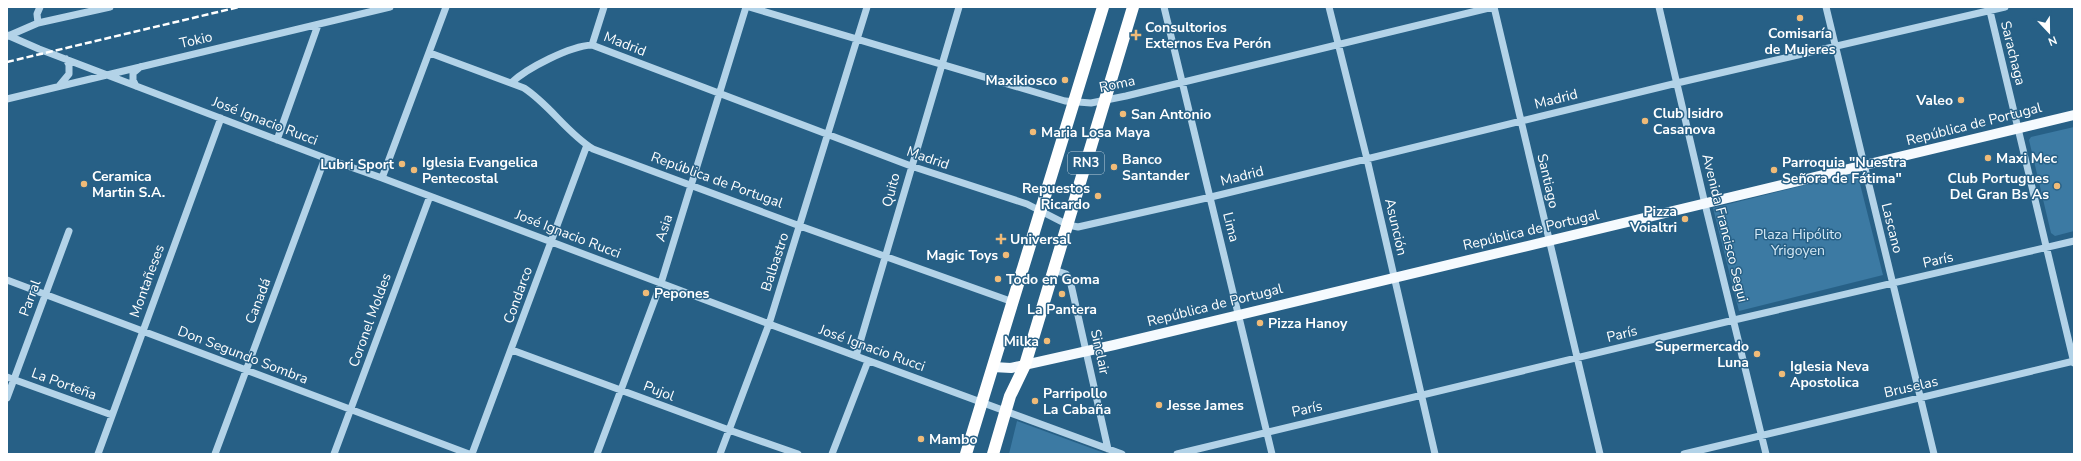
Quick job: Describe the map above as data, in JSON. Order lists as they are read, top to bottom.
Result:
{
  "streets": {
    "highway": ["RN3"],
    "main road": ["República de Portugal"],
    "street": [
      "Tokio",
      "Madrid",
      "Sarachaga",
      "Roma",
      "José Ignacio Rucci",
      "Santiago",
      "Quito",
      "Lima",
      "Asunción",
      "Asia",
      "Avenida Francisco Segui",
      "Lascano",
      "París",
      "Balbastro",
      "Montañeses",
      "Condarco",
      "Parral",
      "Canadá",
      "Coronel Moldes",
      "Sinclair",
      "Don Segundo Sombra",
      "La Porteña",
      "Bruselas",
      "Pujol"
    ]
  },
  "crossings": [
    ["Tokio", "José Ignacio Rucci"],
    ["Madrid", "Sarachaga"],
    ["Madrid", "República de Portugal"],
    ["Madrid", "RN3"],
    ["Madrid", "Santiago"],
    ["Madrid", "Quito"],
    ["Madrid", "Lima"],
    ["Madrid", "Asunción"],
    ["Madrid", "Asia"],
    ["Madrid", "Avenida Francisco Segui"],
    ["Madrid", "Lascano"],
    ["Madrid", "Balbastro"],
    ["Sarachaga", "República de Portugal"],
    ["Sarachaga", "París"],
    ["Sarachaga", "Bruselas"],
    ["Roma", "RN3"],
    ["Roma", "Santiago"],
    ["Roma", "Quito"],
    ["Roma", "Lima"],
    ["Roma", "Asunción"],
    ["Roma", "Asia"],
    ["Roma", "Balbastro"],
    ["José Ignacio Rucci", "RN3"],
    ["José Ignacio Rucci", "Quito"],
    ["José Ignacio Rucci", "Asia"],
    ["José Ignacio Rucci", "Balbastro"],
    ["José Ignacio Rucci", "Montañeses"],
    ["José Ignacio Rucci", "Condarco"],
    ["José Ignacio Rucci", "Canadá"],
    ["José Ignacio Rucci", "Coronel Moldes"],
    ["José Ignacio Rucci", "Sinclair"],
    ["República de Portugal", "RN3"],
    ["República de Portugal", "Santiago"],
    ["República de Portugal", "Quito"],
    ["República de Portugal", "Lima"],
    ["República de Portugal", "Asunción"],
    ["República de Portugal", "Asia"],
    ["República de Portugal", "Avenida Francisco Segui"],
    ["República de Portugal", "Lascano"],
    ["República de Portugal", "Balbastro"],
    ["República de Portugal", "Condarco"],
    ["República de Portugal", "Sinclair"],
    ["RN3", "Sinclair"],
    ["Santiago", "París"],
    ["Lima", "París"],
    ["Asunción", "París"],
    ["Asia", "Pujol"],
    ["Avenida Francisco Segui", "París"],
    ["Avenida Francisco Segui", "Bruselas"],
    ["Lascano", "París"],
    ["Lascano", "Bruselas"],
    ["Balbastro", "Pujol"],
    ["Montañeses", "Don Segundo Sombra"],
    ["Montañeses", "La Porteña"],
    ["Condarco", "Pujol"],
    ["Parral", "Don Segundo Sombra"],
    ["Parral", "La Porteña"],
    ["Canadá", "Don Segundo Sombra"],
    ["Coronel Moldes", "Don Segundo Sombra"]
  ],
  "parks": ["Plaza Hipólito Yrigoyen"],
  "places": {
    "other": [
      "Comisaría de Mujeres",
      "Maxikiosco",
      "Valeo",
      "San Antonio",
      "Club Isidro Casanova",
      "Maria Losa Maya",
      "Maxi Mec",
      "Lubri Sport",
      "Banco Santander",
      "Iglesia Evangelica Pentecostal",
      "Parroquia \"Nuestra Señora de Fátima\"",
      "Ceramica Martin S.A.",
      "Club Portugues Del Gran Bs As",
      "Repuestos Ricardo",
      "Pizza Voialtri",
      "Magic Toys",
      "Todo en Goma",
      "Pepones",
      "La Pantera",
      "Pizza Hanoy",
      "Milka",
      "Supermercado Luna",
      "Iglesia Neva Apostolica",
      "Parripollo La Cabaña",
      "Jesse James",
      "Mambo"
    ],
    "health": ["Consultorios Externos Eva Perón", "Universal"]
  },
  "north": "bottom"
}
